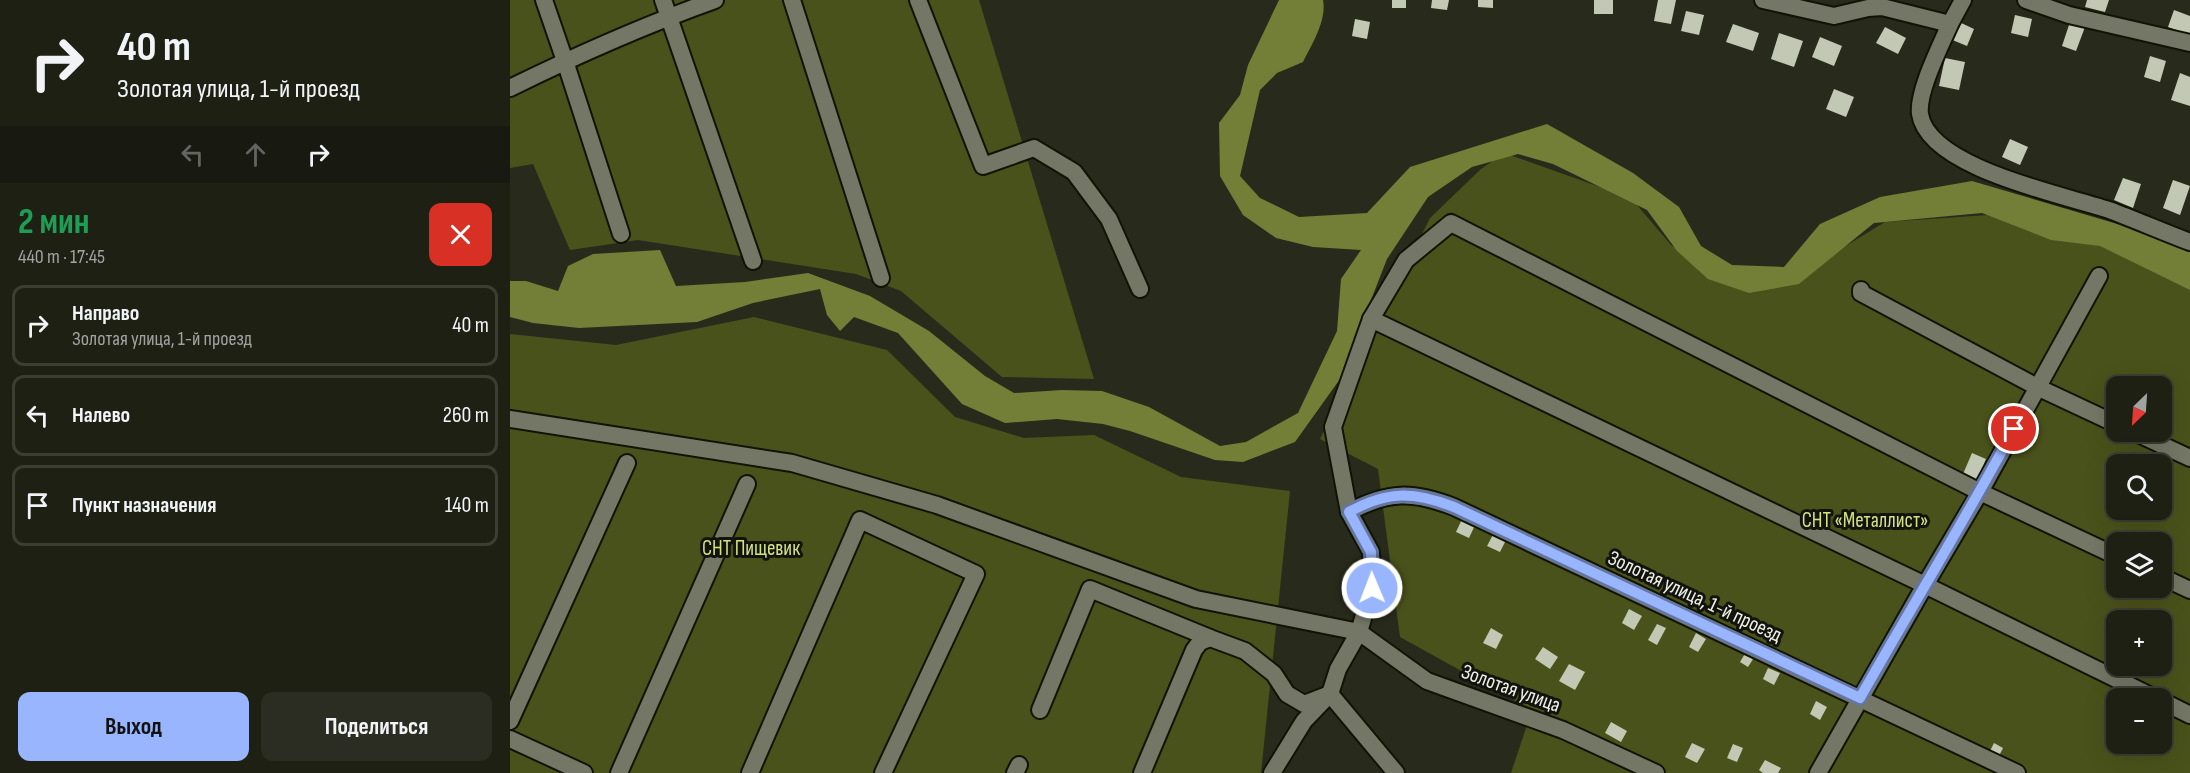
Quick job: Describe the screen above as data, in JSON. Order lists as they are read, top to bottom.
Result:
{
  "streets": {
    "street": ["Золотая улица, 1-й проезд", "Золотая улица"]
  },
  "parks": ["СНТ «Металлист»", "СНТ Пищевик"],
  "north": "bottom left",
  "page": {
    "turn": ["40 m", "Золотая улица, 1-й проезд"],
    "heading": ["2 мин", "440 m · 17:45"],
    "list": [
      {
        "name": "Направо",
        "note": "Золотая улица, 1-й проезд",
        "value": "40 m"
      },
      {
        "name": "Налево",
        "value": "260 m"
      },
      {
        "name": "Пункт назначения",
        "value": "140 m"
      }
    ],
    "map_buttons": ["+", "−"],
    "buttons": ["Выход", "Поделиться"]
  }
}
